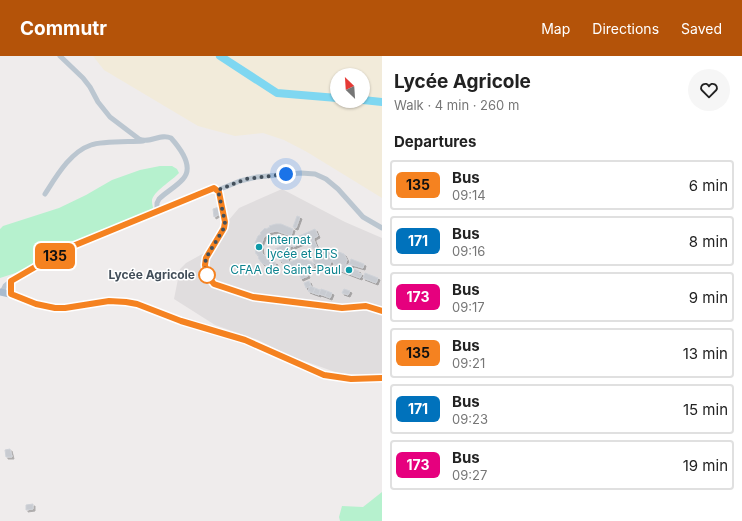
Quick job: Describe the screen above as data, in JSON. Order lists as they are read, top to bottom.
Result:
{
  "places": ["Internat lycée et BTS", "CFAA de Saint-Paul", "Lycée Agricole"],
  "lines": ["bus line 135"],
  "north": "top left",
  "page": {
    "header": "Commutr",
    "nav": ["Map", "Directions", "Saved"],
    "on_map": "135",
    "heading": [
      ["Lycée Agricole", "Walk · 4 min · 260 m"],
      "Departures"
    ],
    "list": [
      {
        "mark": "135",
        "name": "Bus",
        "note": "09:14",
        "value": "6 min"
      },
      {
        "mark": "171",
        "name": "Bus",
        "note": "09:16",
        "value": "8 min"
      },
      {
        "mark": "173",
        "name": "Bus",
        "note": "09:17",
        "value": "9 min"
      },
      {
        "mark": "135",
        "name": "Bus",
        "note": "09:21",
        "value": "13 min"
      },
      {
        "mark": "171",
        "name": "Bus",
        "note": "09:23",
        "value": "15 min"
      },
      {
        "mark": "173",
        "name": "Bus",
        "note": "09:27",
        "value": "19 min"
      }
    ]
  }
}
